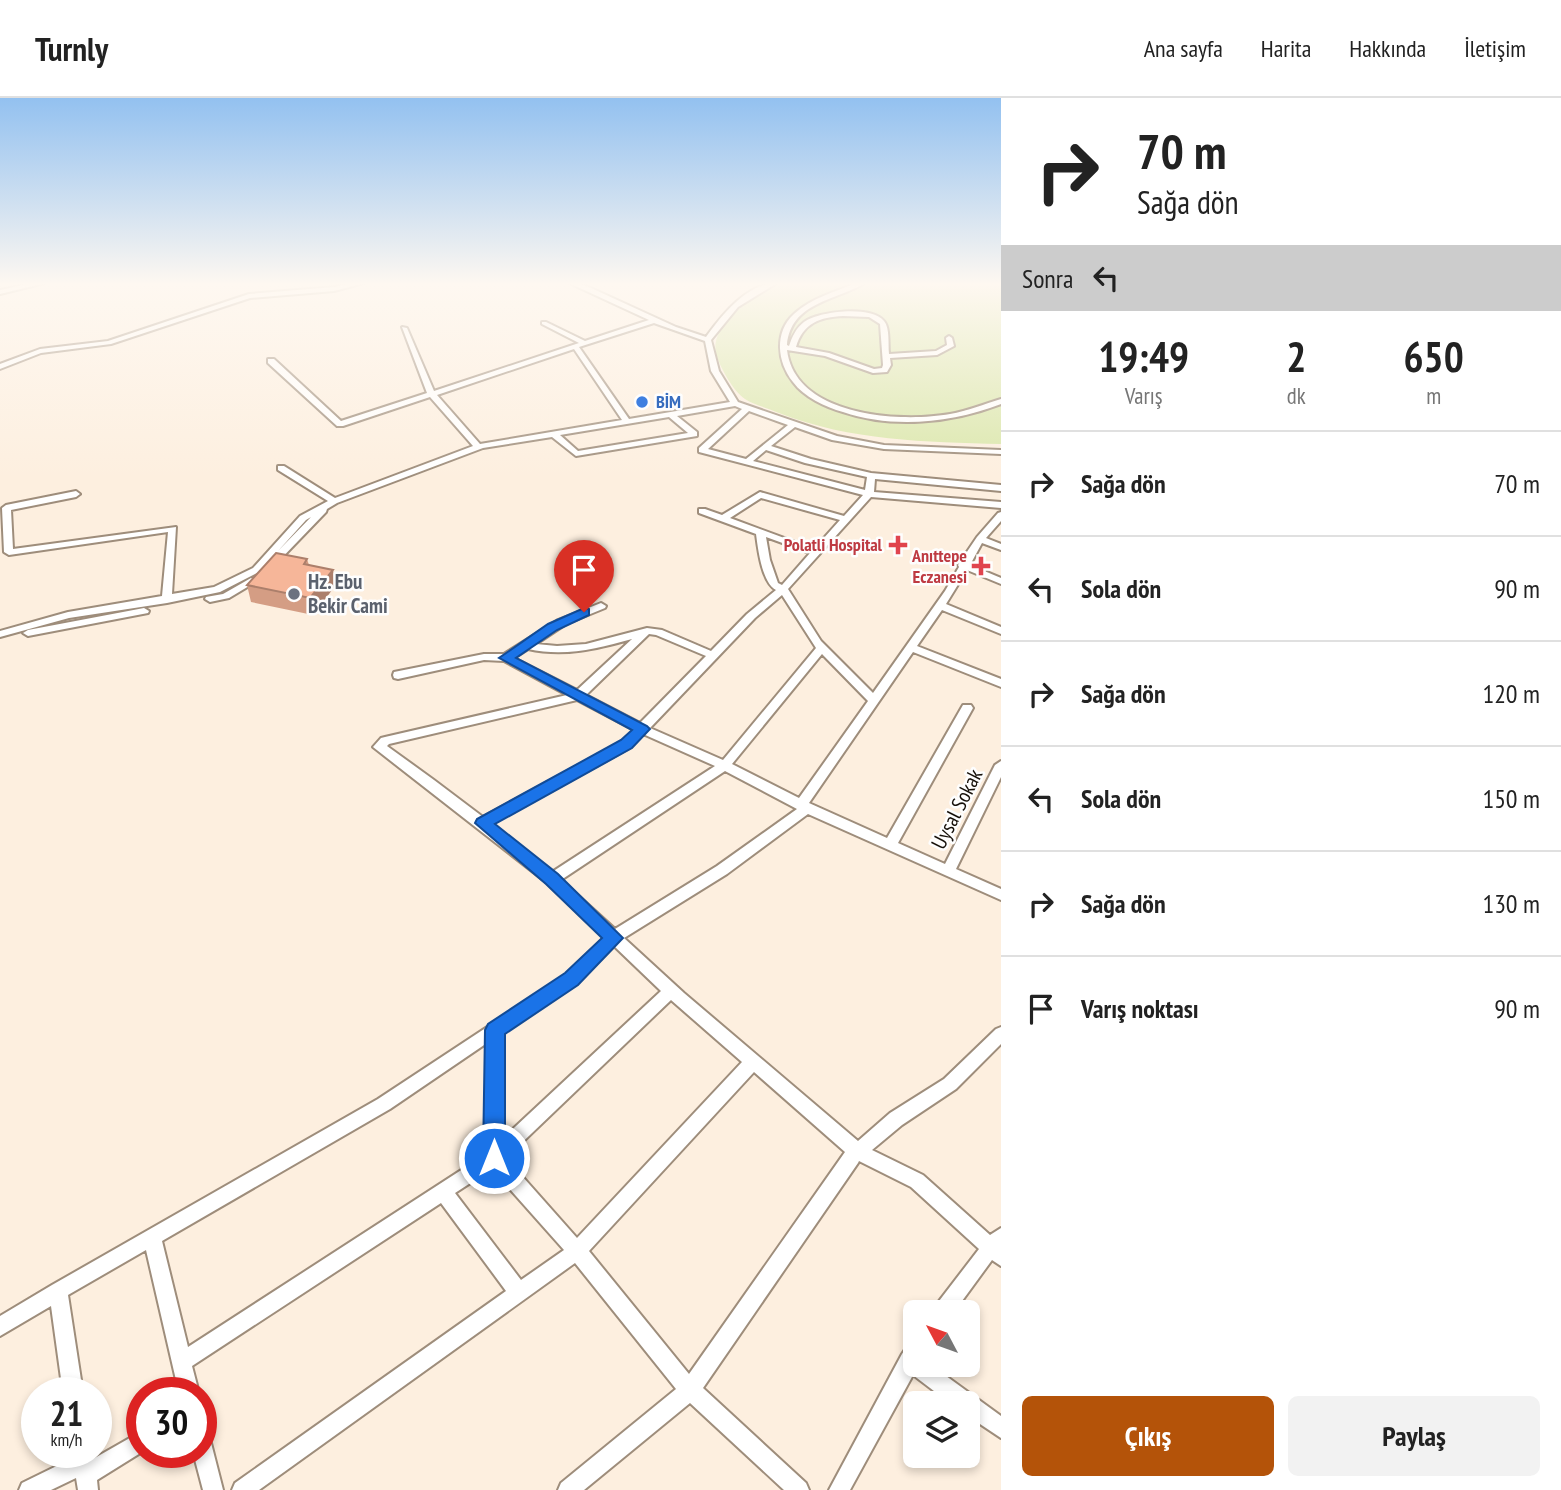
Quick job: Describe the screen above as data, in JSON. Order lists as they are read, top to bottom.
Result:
{
  "streets": {
    "street": ["Uysal Sokak"]
  },
  "places": {
    "other": ["BİM", "Hz. Ebu Bekir Cami"],
    "health": ["Polatli Hospital", "Anıttepe Eczanesi"]
  },
  "north": "top left",
  "page": {
    "header": "Turnly",
    "nav": [
      "Ana sayfa",
      "Harita",
      "Hakkında",
      "İletişim"
    ],
    "turn": ["70 m", "Sağa dön"],
    "then": "Sonra",
    "eta": [
      "19:49",
      "Varış",
      "2",
      "dk",
      "650",
      "m"
    ],
    "list": [
      {
        "name": "Sağa dön",
        "value": "70 m"
      },
      {
        "name": "Sola dön",
        "value": "90 m"
      },
      {
        "name": "Sağa dön",
        "value": "120 m"
      },
      {
        "name": "Sola dön",
        "value": "150 m"
      },
      {
        "name": "Sağa dön",
        "value": "130 m"
      },
      {
        "name": "Varış noktası",
        "value": "90 m"
      }
    ],
    "speed": "21 km/h",
    "limit": "30",
    "buttons": ["Çıkış", "Paylaş"]
  }
}
